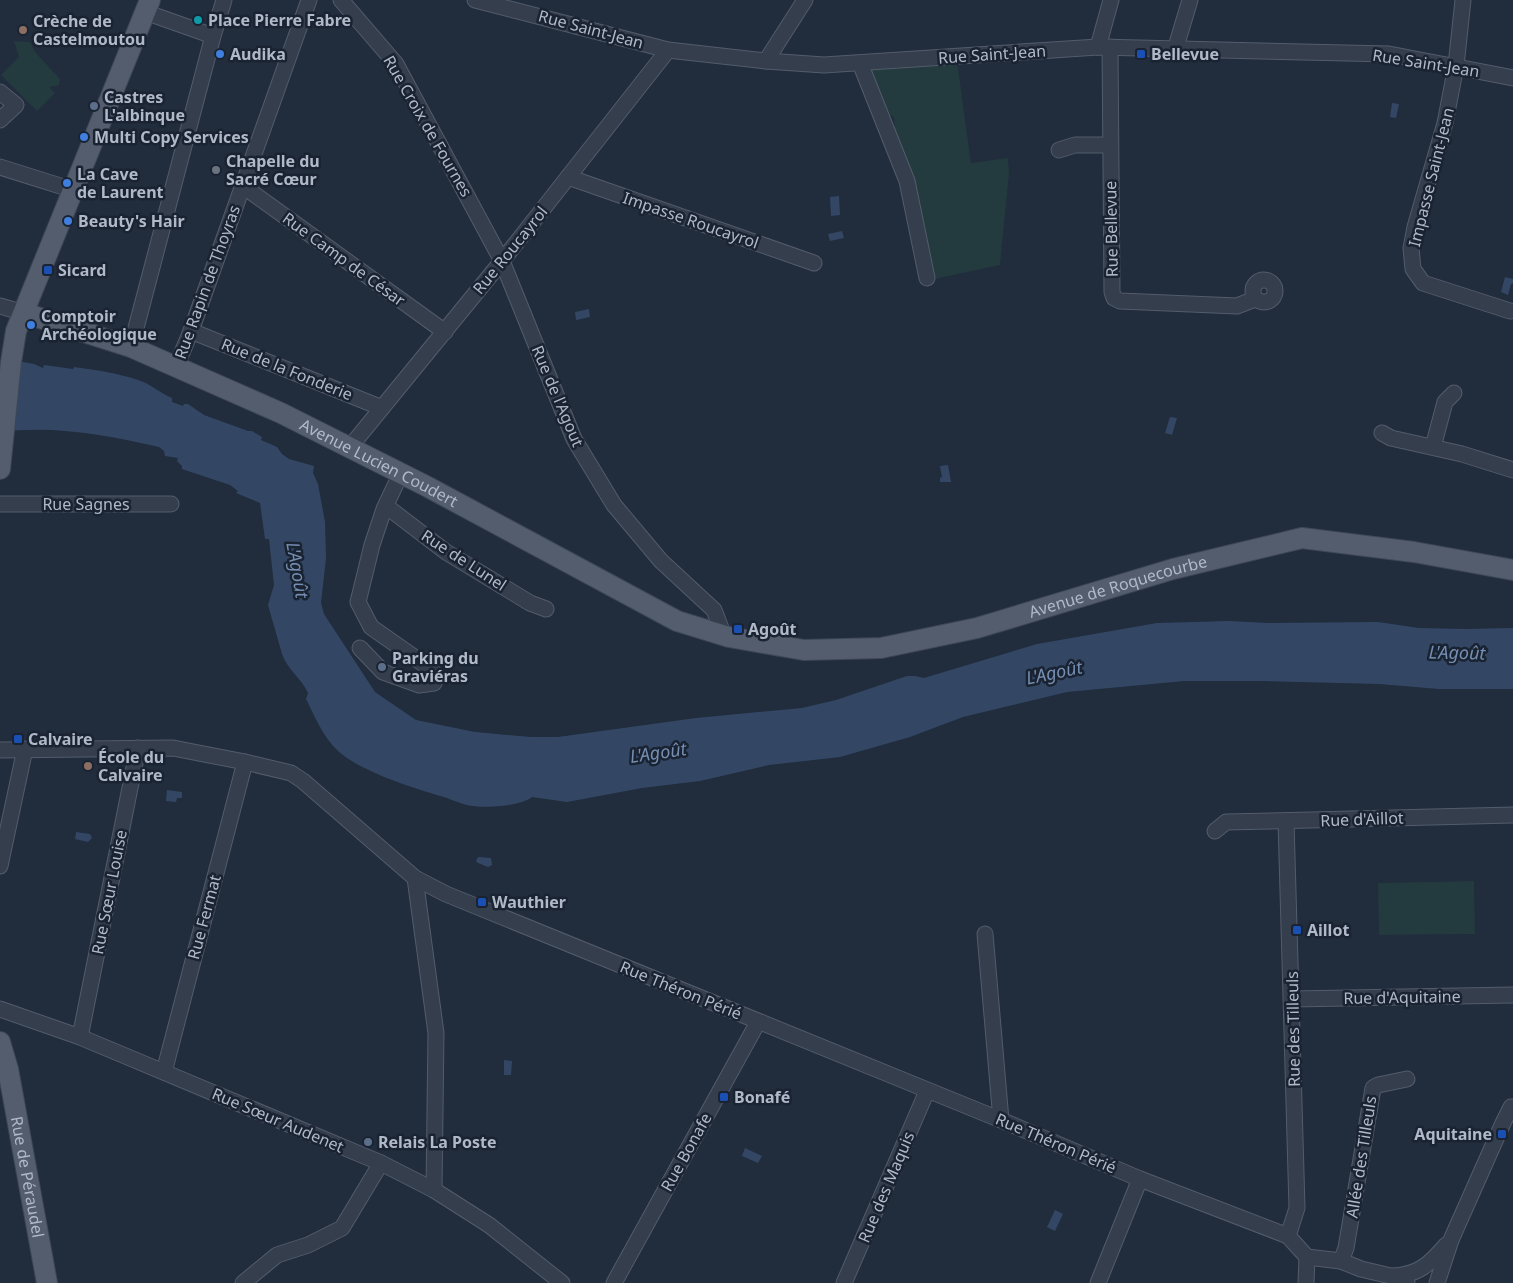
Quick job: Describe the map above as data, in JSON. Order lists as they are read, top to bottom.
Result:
{
  "streets": {
    "main road": ["Avenue Lucien Coudert", "Avenue de Roquecourbe", "Rue de Péraudel"],
    "street": [
      "Rue Saint-Jean",
      "Rue Croix de Fournes",
      "Impasse Saint-Jean",
      "Impasse Roucayrol",
      "Rue Bellevue",
      "Rue Roucayrol",
      "Rue Camp de César",
      "Rue Rapin de Thoyras",
      "Rue de la Fonderie",
      "Rue de l'Agout",
      "Rue Sagnes",
      "Rue de Lunel",
      "Rue d'Aillot",
      "Rue Sœur Louise",
      "Rue Fermat",
      "Rue Théron Périé",
      "Rue d'Aquitaine",
      "Rue des Tilleuls",
      "Rue Sœur Audenet",
      "Rue Bonafe",
      "Allée des Tilleuls",
      "Rue des Maquis"
    ]
  },
  "crossings": [
    ["Rue Saint-Jean", "Impasse Saint-Jean"],
    ["Rue Saint-Jean", "Rue Bellevue"],
    ["Rue Saint-Jean", "Rue Roucayrol"],
    ["Rue Croix de Fournes", "Rue Roucayrol"],
    ["Rue Croix de Fournes", "Rue de l'Agout"],
    ["Impasse Roucayrol", "Rue Roucayrol"],
    ["Rue Roucayrol", "Rue Camp de César"],
    ["Rue Roucayrol", "Rue de la Fonderie"],
    ["Rue Roucayrol", "Rue de l'Agout"],
    ["Rue Roucayrol", "Avenue Lucien Coudert"],
    ["Rue Camp de César", "Rue Rapin de Thoyras"],
    ["Rue Rapin de Thoyras", "Rue de la Fonderie"],
    ["Rue Rapin de Thoyras", "Avenue Lucien Coudert"],
    ["Rue de l'Agout", "Avenue Lucien Coudert"],
    ["Rue de l'Agout", "Avenue de Roquecourbe"],
    ["Avenue Lucien Coudert", "Avenue de Roquecourbe"],
    ["Rue d'Aillot", "Rue des Tilleuls"],
    ["Rue Sœur Louise", "Rue Théron Périé"],
    ["Rue Sœur Louise", "Rue Sœur Audenet"],
    ["Rue Fermat", "Rue Théron Périé"],
    ["Rue Fermat", "Rue Sœur Audenet"],
    ["Rue Théron Périé", "Rue des Tilleuls"],
    ["Rue Théron Périé", "Rue Bonafe"],
    ["Rue Théron Périé", "Rue des Maquis"],
    ["Rue d'Aquitaine", "Rue des Tilleuls"]
  ],
  "water": ["L'Agoût"],
  "places": {
    "other": [
      "Place Pierre Fabre",
      "Crèche de Castelmoutou",
      "Audika",
      "Castres L'albinque",
      "Multi Copy Services",
      "Chapelle du Sacré Cœur",
      "La Cave de Laurent",
      "Beauty's Hair",
      "Comptoir Archéologique",
      "Parking du Graviéras",
      "École du Calvaire",
      "Relais La Poste"
    ],
    "transit": [
      "Bellevue",
      "Sicard",
      "Agoût",
      "Calvaire",
      "Wauthier",
      "Aillot",
      "Bonafé",
      "Aquitaine"
    ]
  }
}
